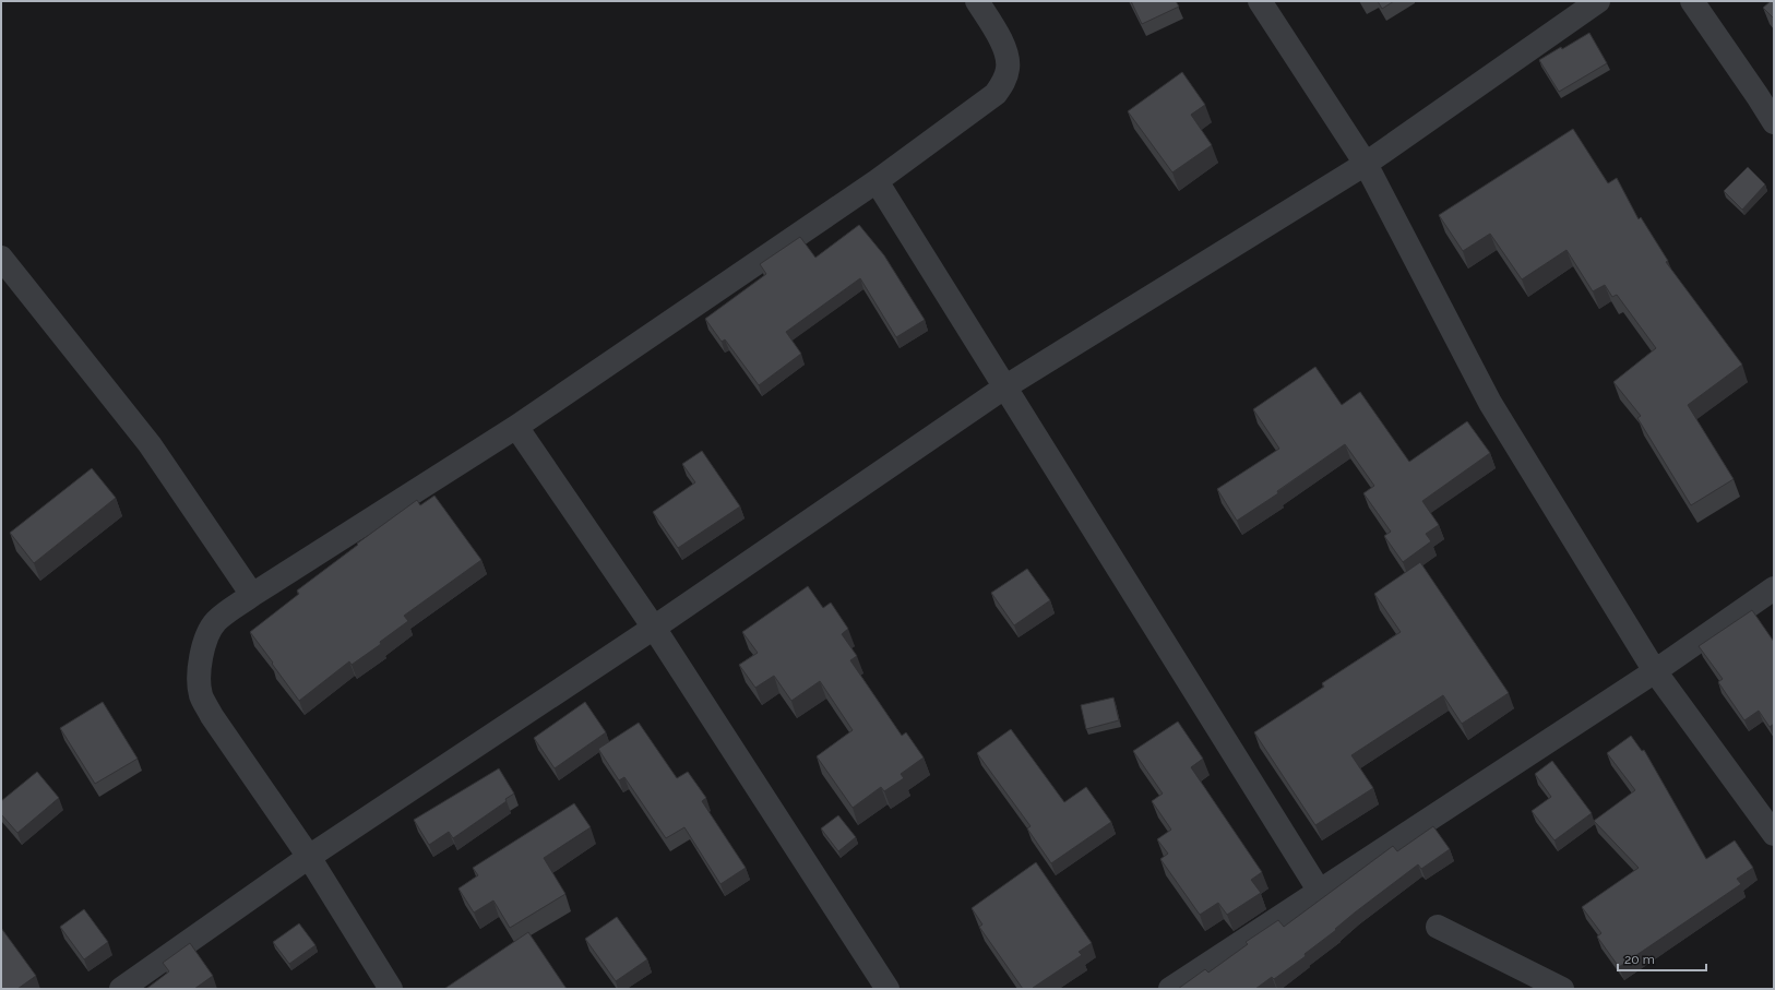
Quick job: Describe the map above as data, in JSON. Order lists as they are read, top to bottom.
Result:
{
  "scale_bar": "20 m"
}
